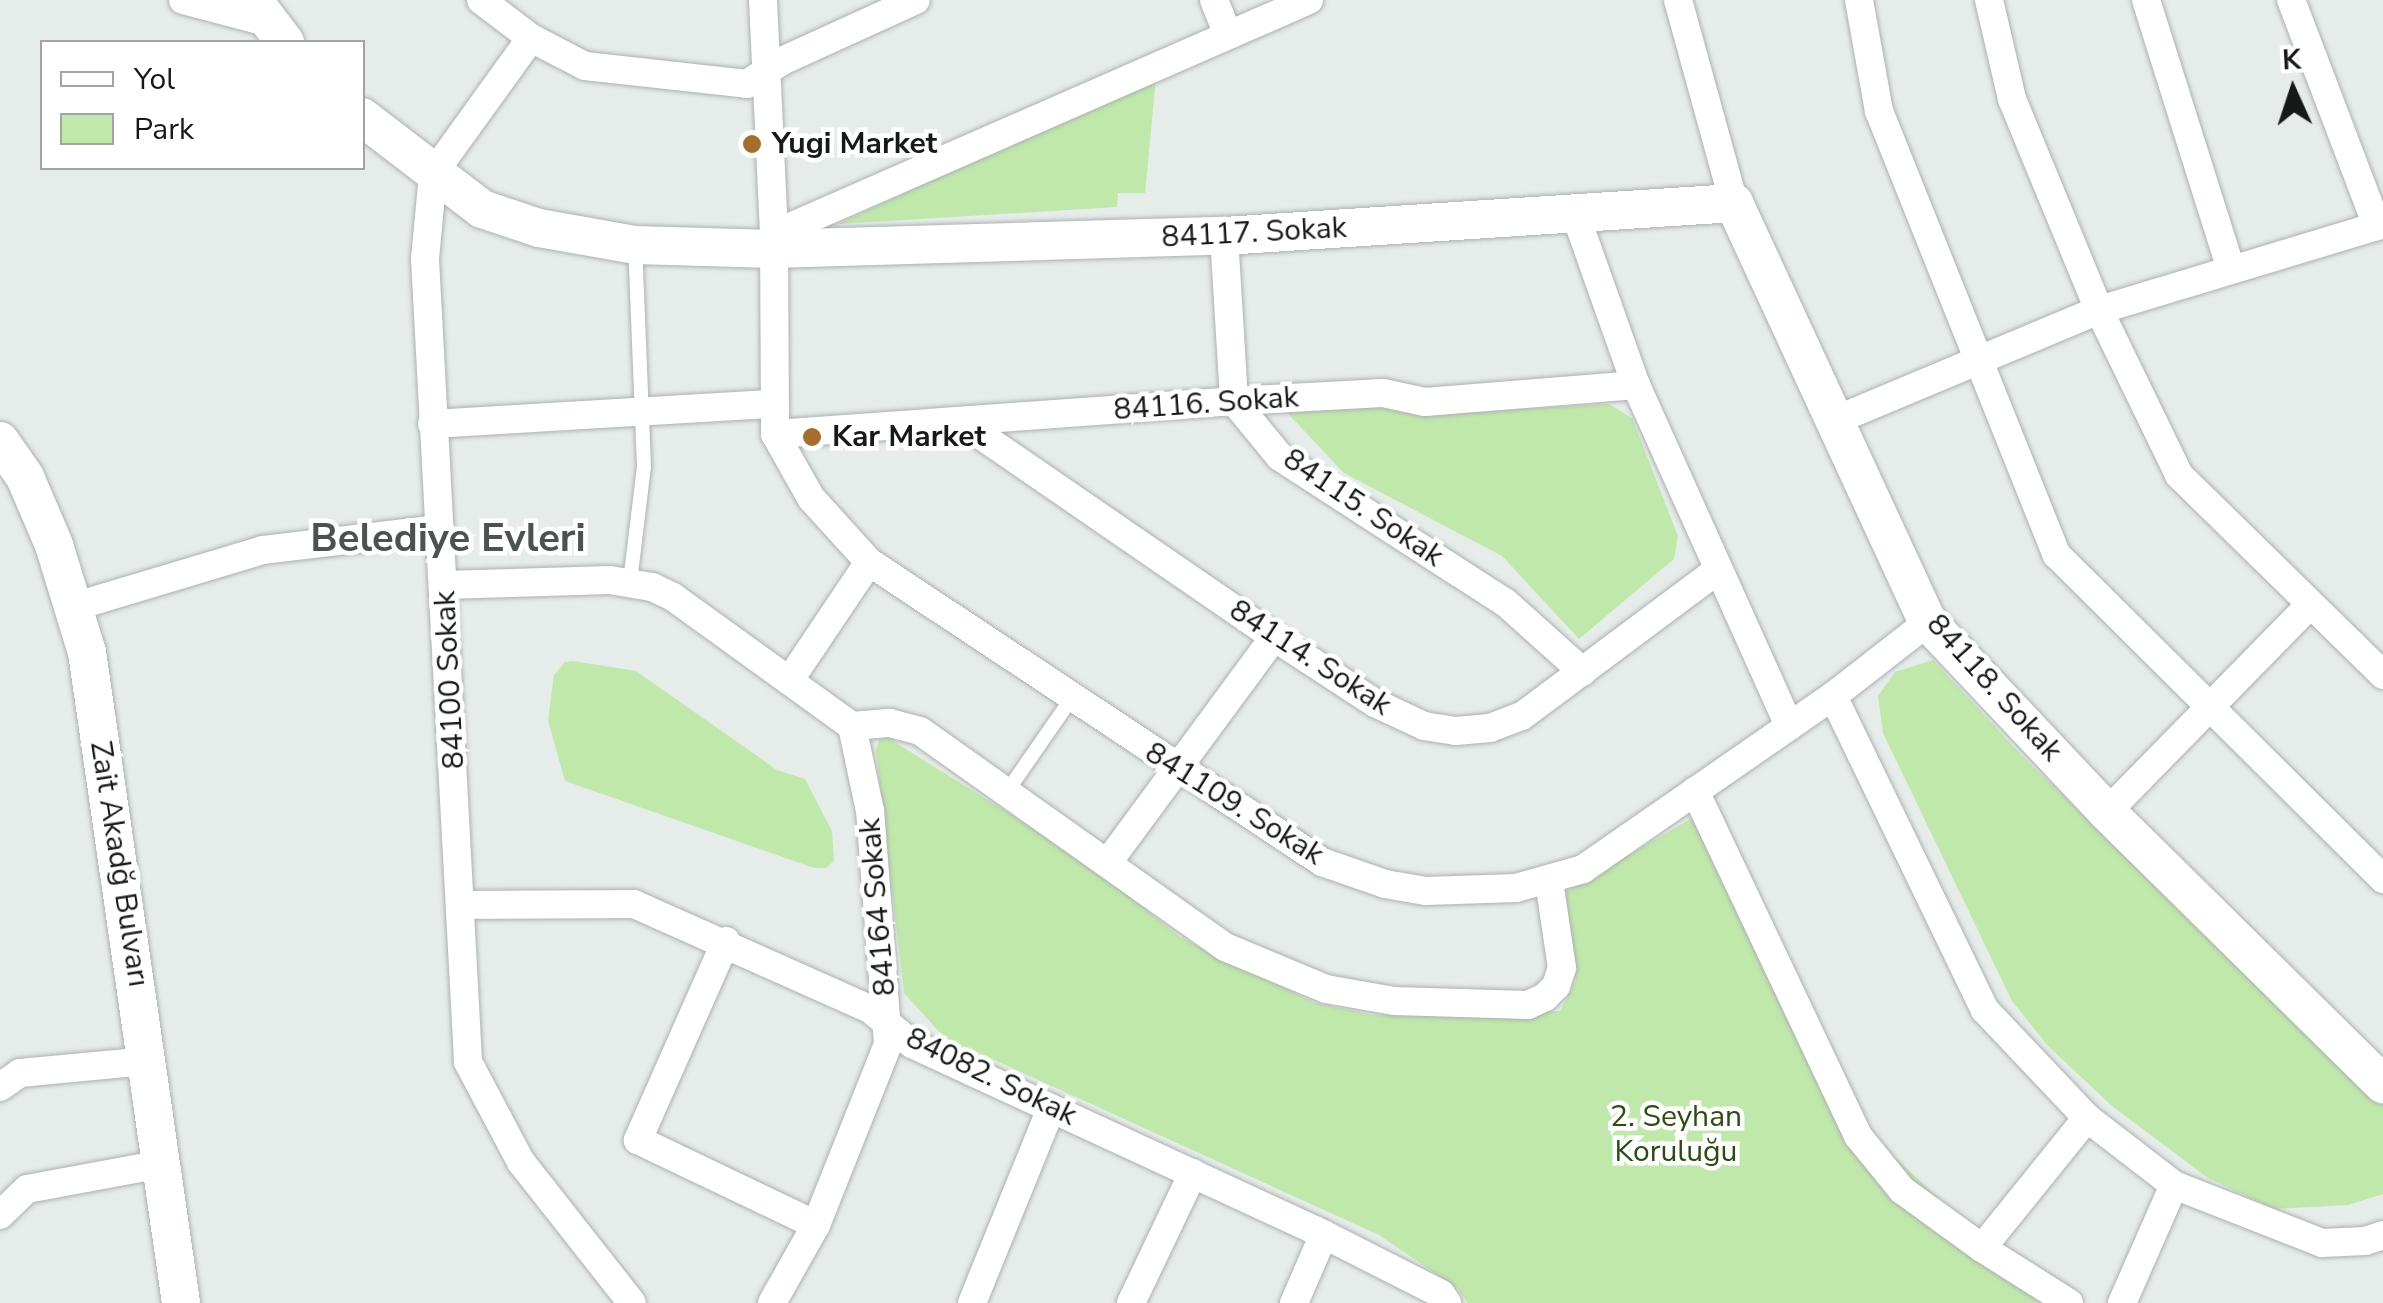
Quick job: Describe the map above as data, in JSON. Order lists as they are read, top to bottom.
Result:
{
  "streets": {
    "main road": ["84117. Sokak", "84118. Sokak", "Zait Akadğ Bulvarı"],
    "street": [
      "84116. Sokak",
      "84115. Sokak",
      "84114. Sokak",
      "84100 Sokak",
      "841109. Sokak",
      "84164 Sokak",
      "84082. Sokak"
    ]
  },
  "crossings": [
    ["84117. Sokak", "84100 Sokak"],
    ["84117. Sokak", "84118. Sokak"],
    ["84116. Sokak", "84115. Sokak"],
    ["84116. Sokak", "84114. Sokak"],
    ["84115. Sokak", "84114. Sokak"],
    ["84100 Sokak", "84082. Sokak"],
    ["84118. Sokak", "841109. Sokak"],
    ["84164 Sokak", "84082. Sokak"]
  ],
  "districts": ["Belediye Evleri"],
  "parks": ["2. Seyhan Koruluğu"],
  "places": ["Yugi Market", "Kar Market"],
  "legend": ["Yol", "Park"],
  "north": "top"
}
